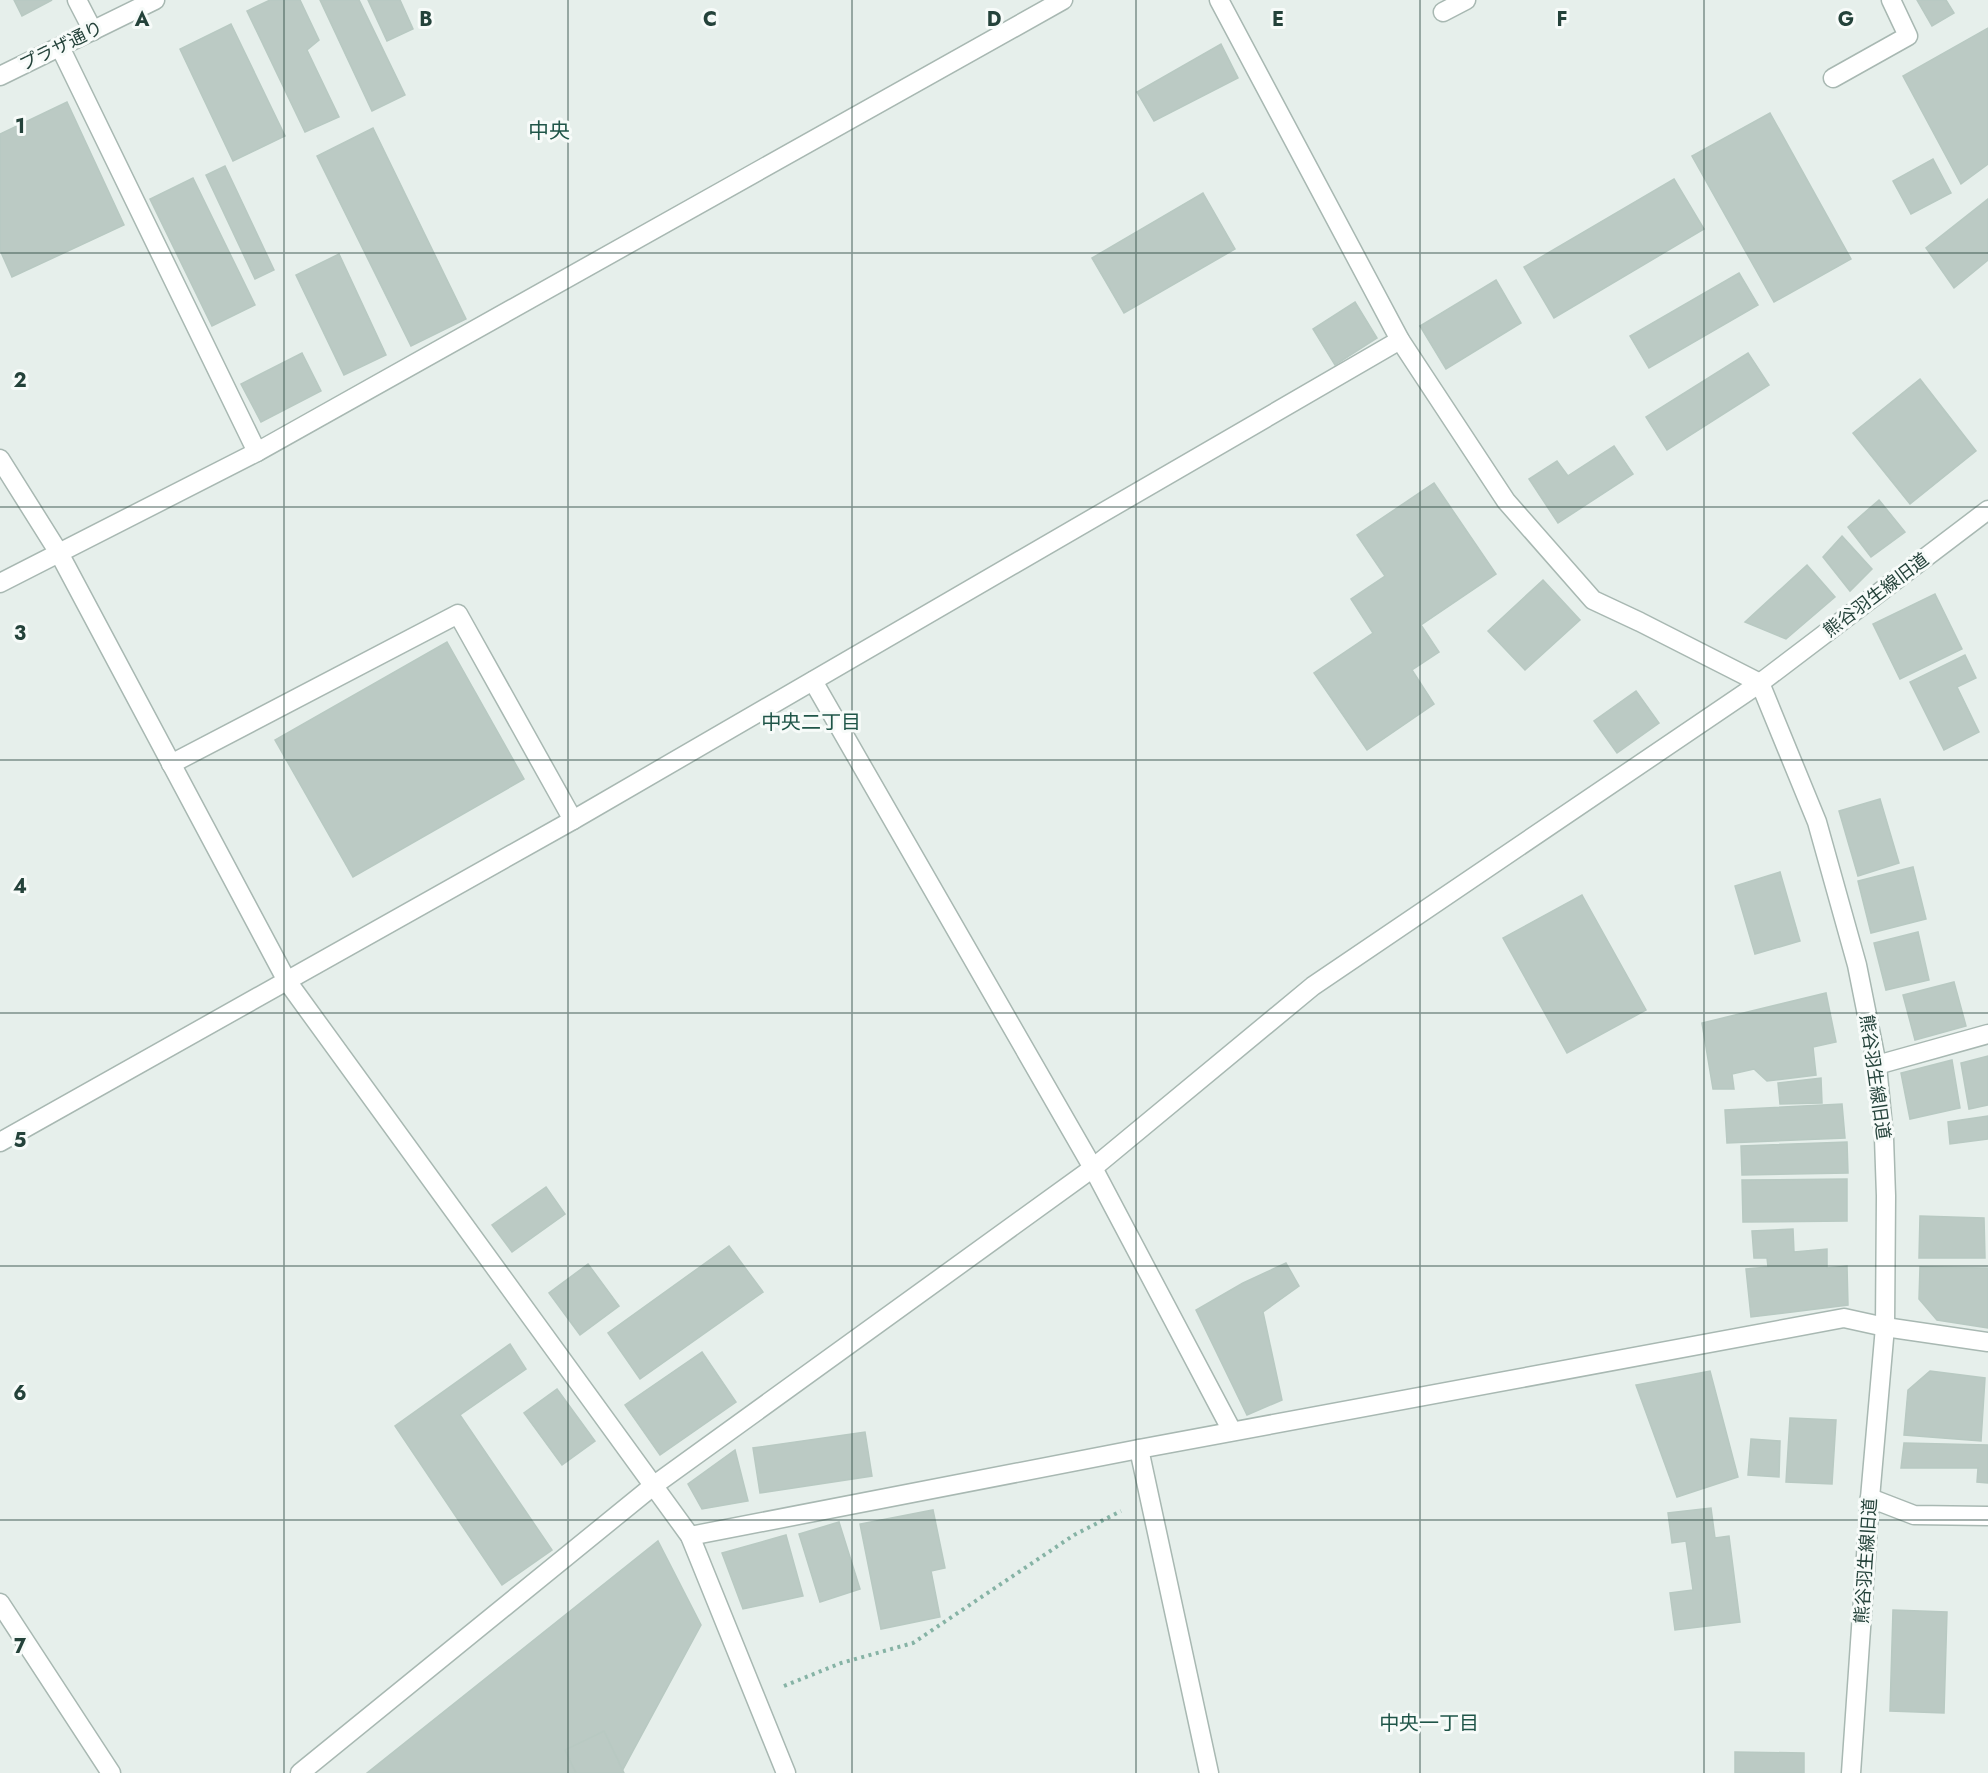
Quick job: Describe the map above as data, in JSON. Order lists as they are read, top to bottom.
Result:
{
  "streets": {
    "street": ["プラザ通り", "熊谷羽生線旧道"]
  },
  "districts": ["中央", "中央二丁目", "中央一丁目"],
  "grid": {
    "columns": [
      "A",
      "B",
      "C",
      "D",
      "E",
      "F",
      "G"
    ],
    "rows": [
      "1",
      "2",
      "3",
      "4",
      "5",
      "6",
      "7"
    ]
  }
}
